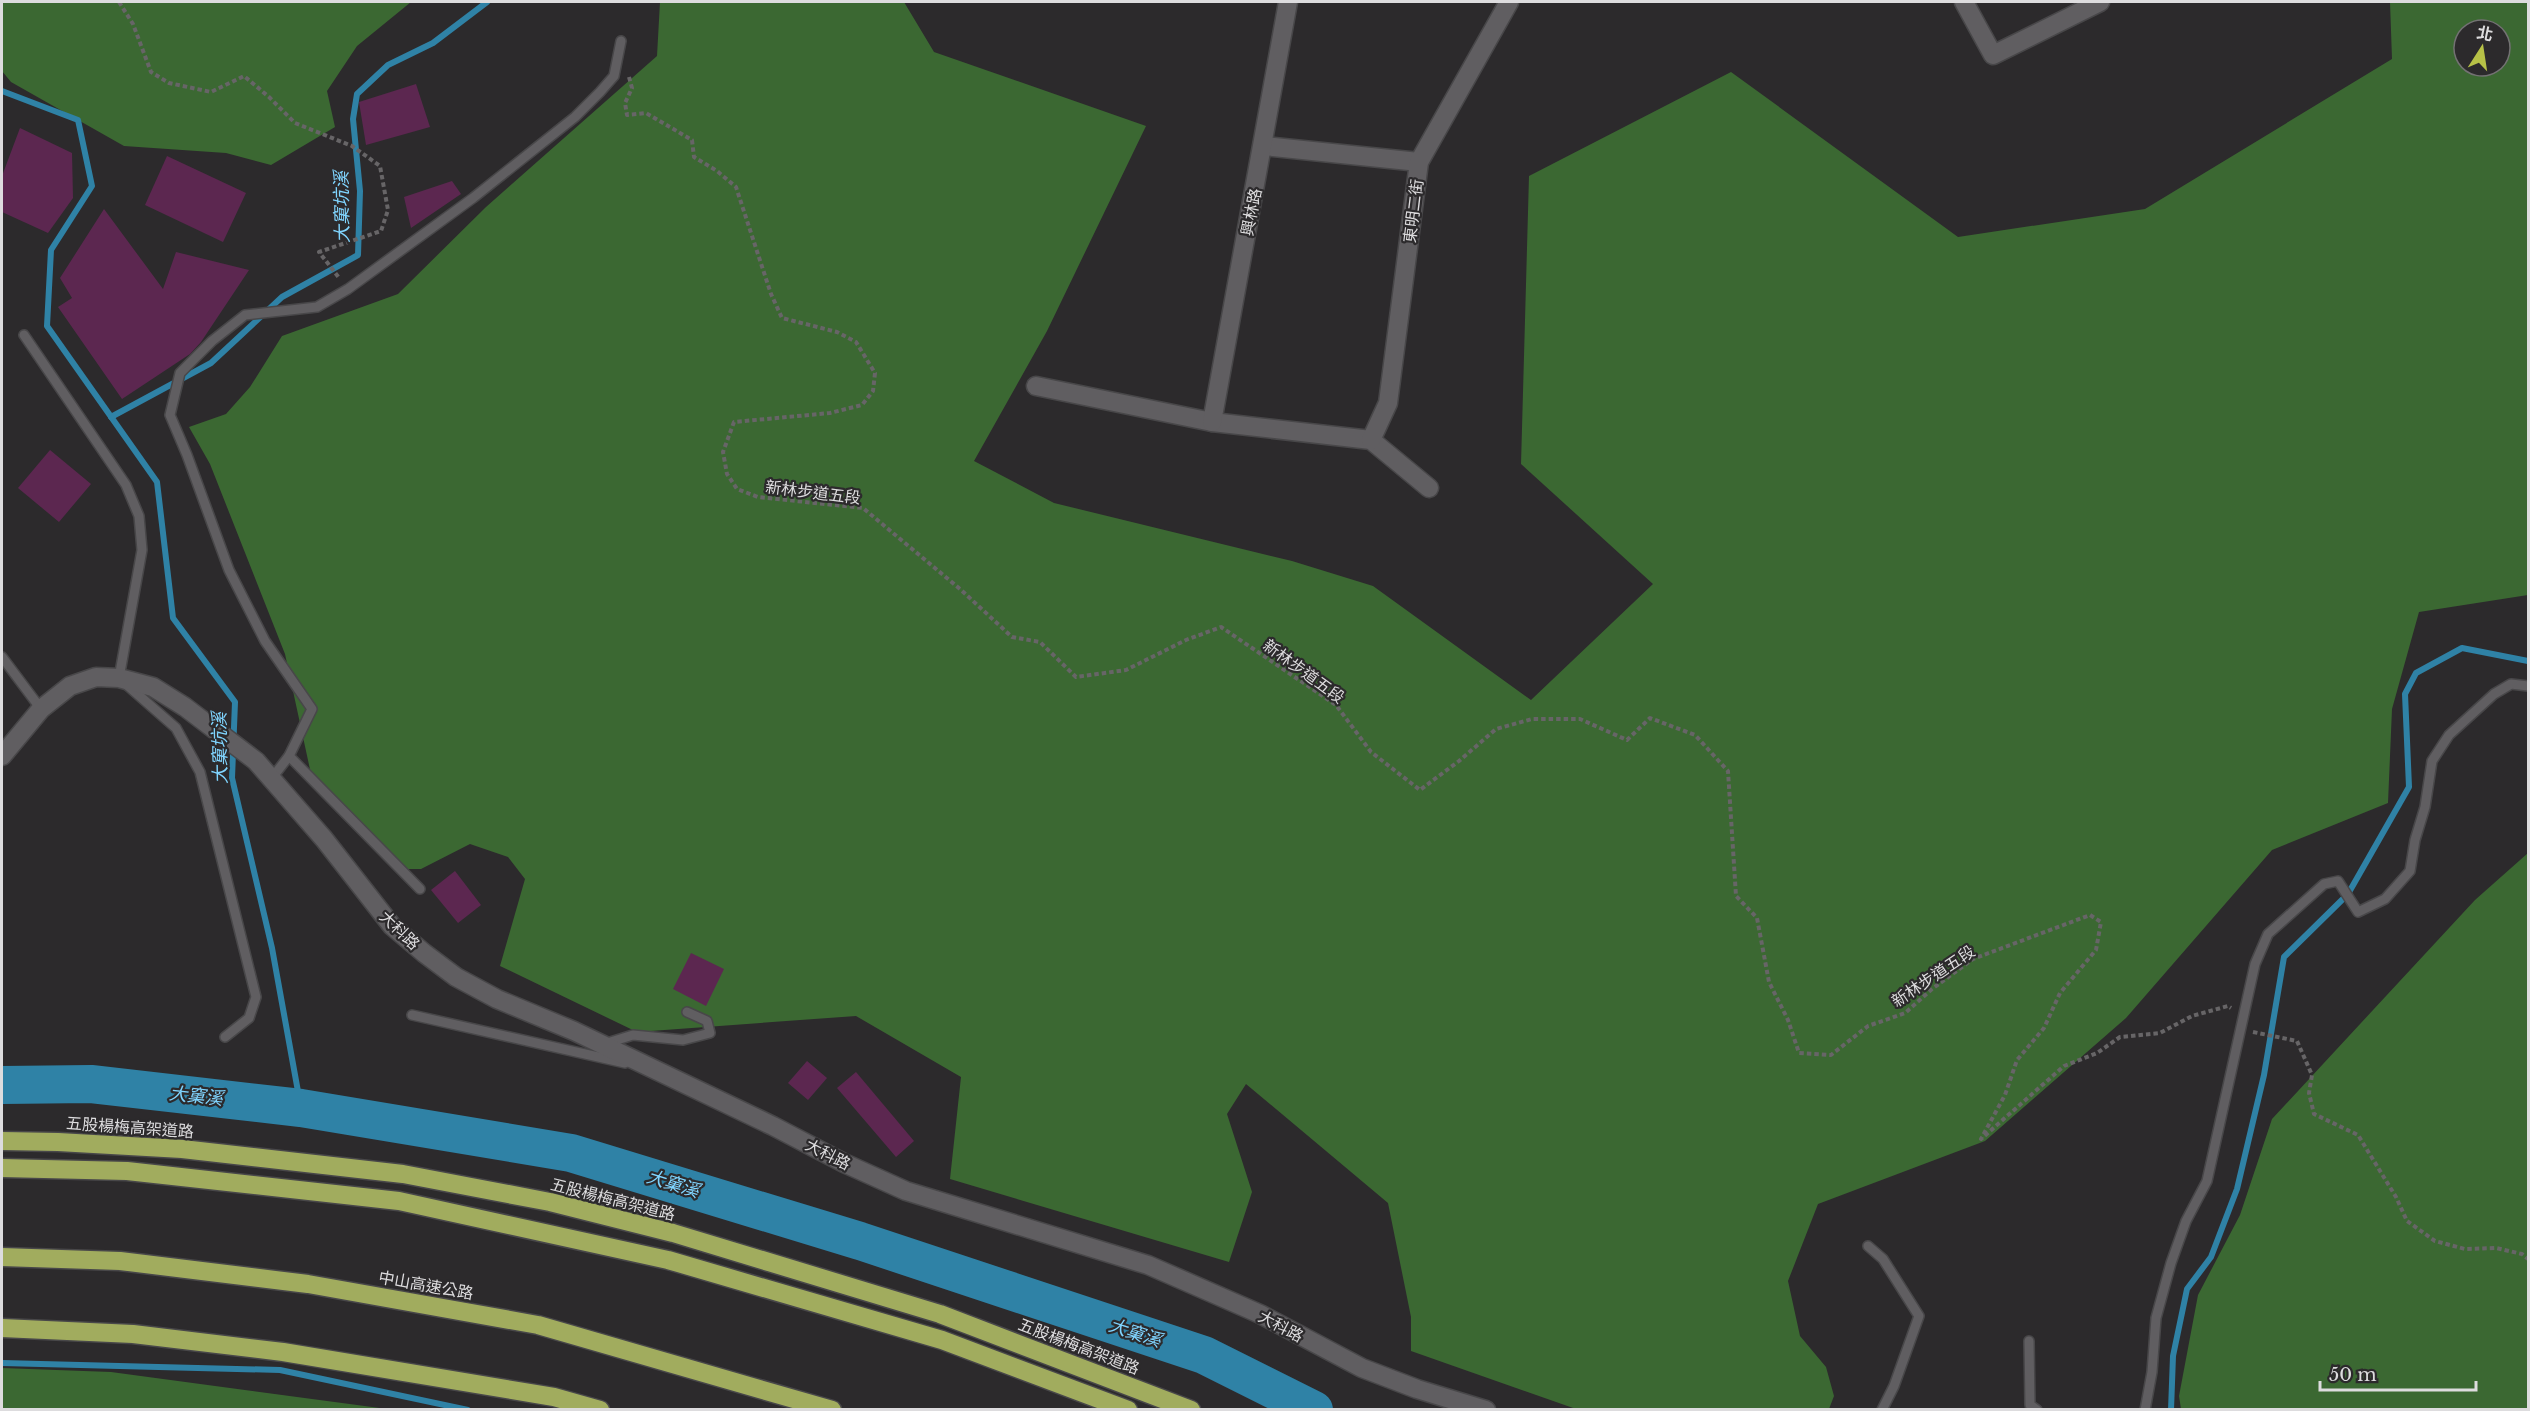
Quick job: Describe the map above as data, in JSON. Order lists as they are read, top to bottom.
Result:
{
  "streets": {
    "highway": ["五股楊梅高架道路", "中山高速公路"],
    "street": ["東明二街", "興林路", "大科路"],
    "path": ["新林步道五段"]
  },
  "water": ["大窠坑溪", "大窠溪"],
  "scale_bar": "50 m",
  "north": "top"
}
